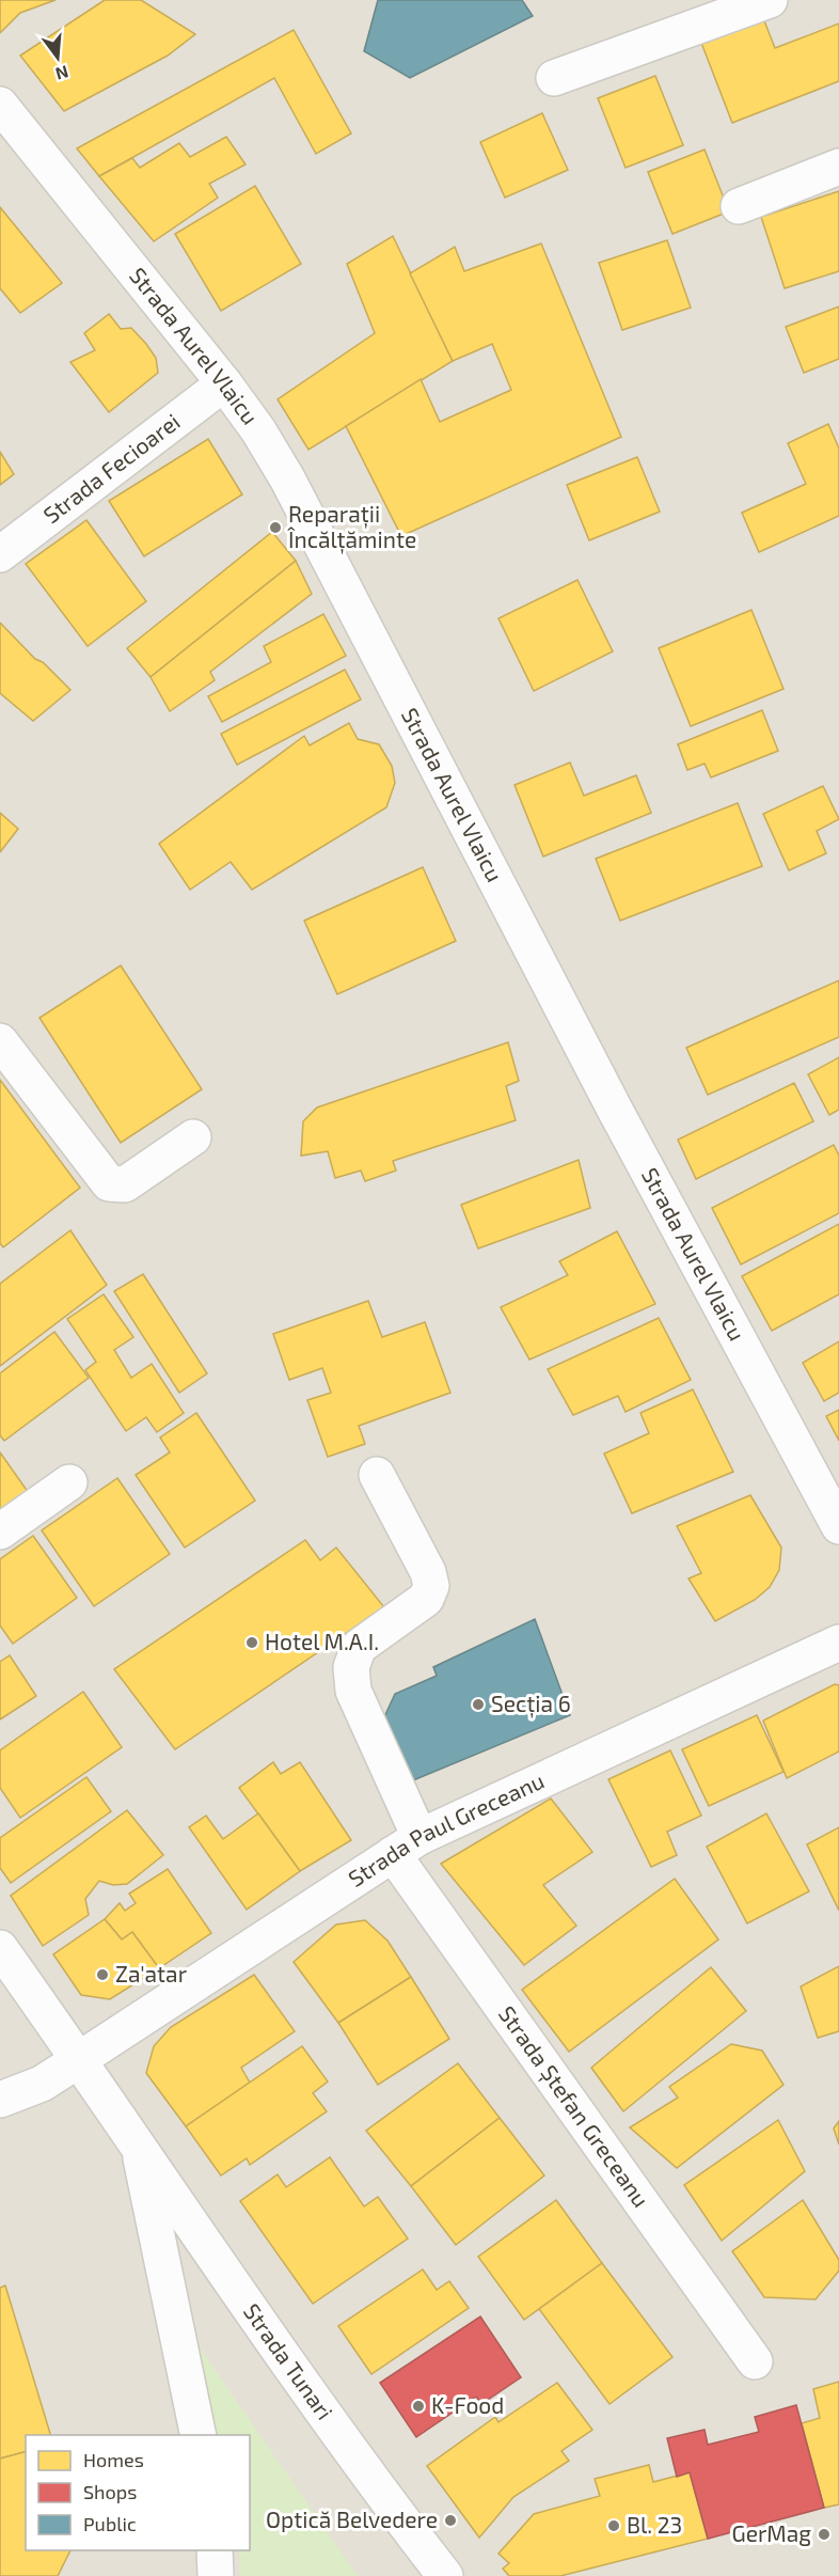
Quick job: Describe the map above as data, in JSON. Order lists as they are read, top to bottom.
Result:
{
  "streets": {
    "street": [
      "Strada Aurel Vlaicu",
      "Strada Fecioarei",
      "Strada Paul Greceanu",
      "Strada Ștefan Greceanu",
      "Strada Tunari"
    ]
  },
  "crossings": [
    ["Strada Aurel Vlaicu", "Strada Fecioarei"],
    ["Strada Paul Greceanu", "Strada Ștefan Greceanu"],
    ["Strada Paul Greceanu", "Strada Tunari"]
  ],
  "places": [
    "Reparații Încălțăminte",
    "Hotel M.A.I.",
    "Secția 6",
    "Za'atar",
    "K-Food",
    "Optică Belvedere",
    "Bl. 23",
    "GerMag"
  ],
  "legend": ["Homes", "Shops", "Public"],
  "north": "bottom"
}
